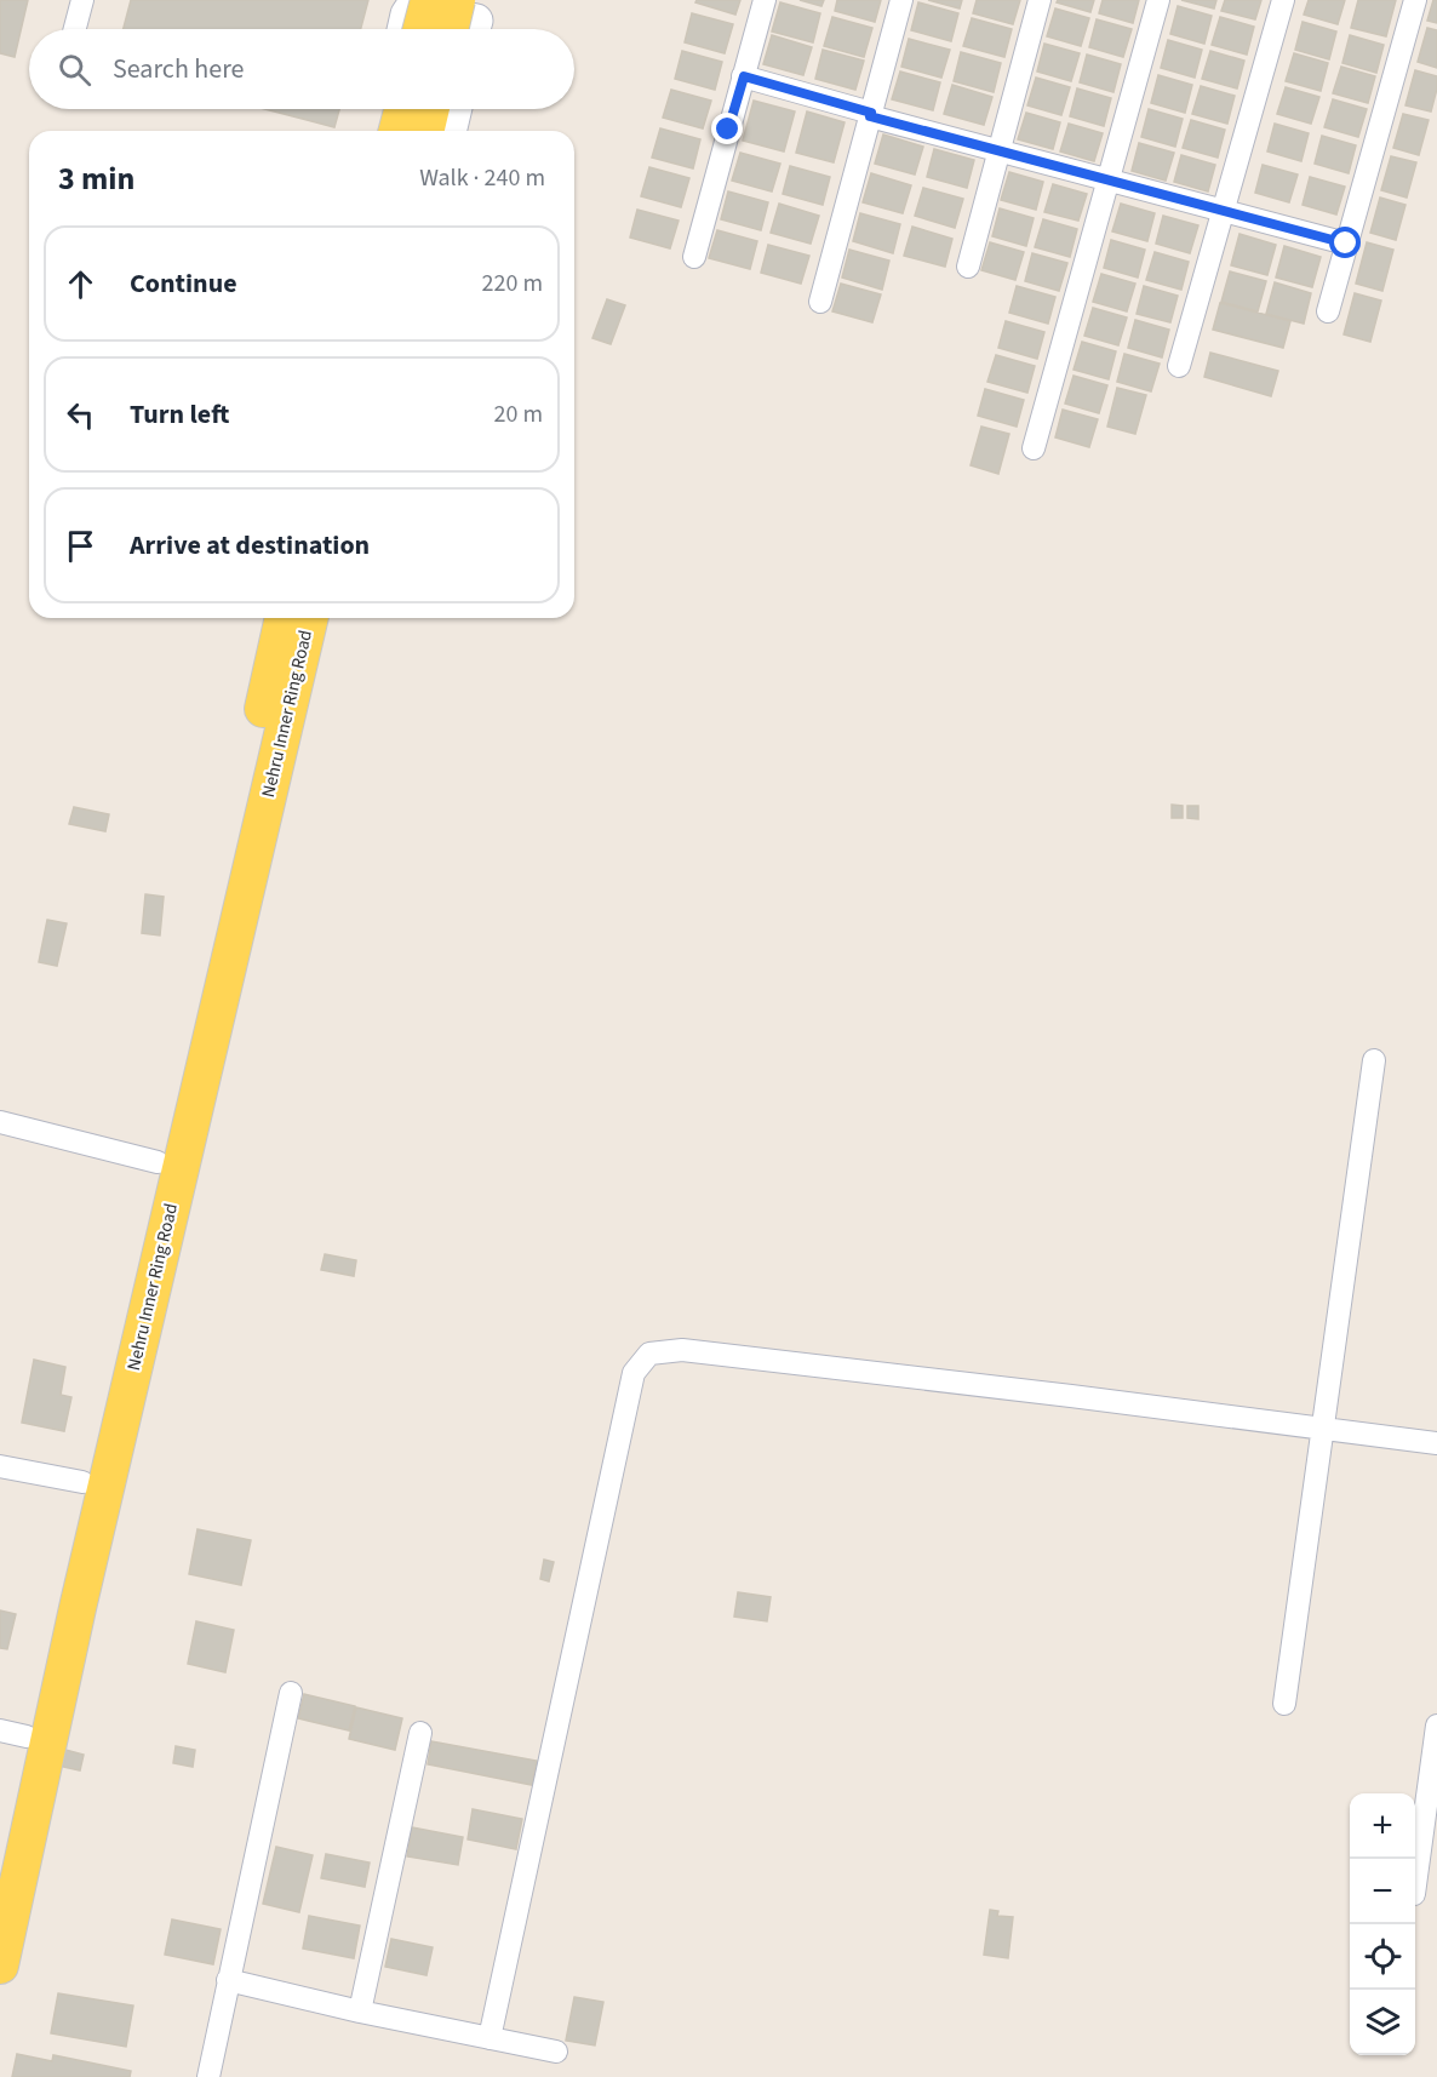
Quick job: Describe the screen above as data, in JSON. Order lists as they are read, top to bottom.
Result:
{
  "streets": {
    "main road": ["Nehru Inner Ring Road"]
  },
  "page": {
    "search": "Search here",
    "heading": ["3 min", "Walk · 240 m"],
    "list": [
      ["Continue", "220 m"],
      ["Turn left", "20 m"],
      "Arrive at destination"
    ],
    "map_buttons": ["+", "−"]
  }
}
